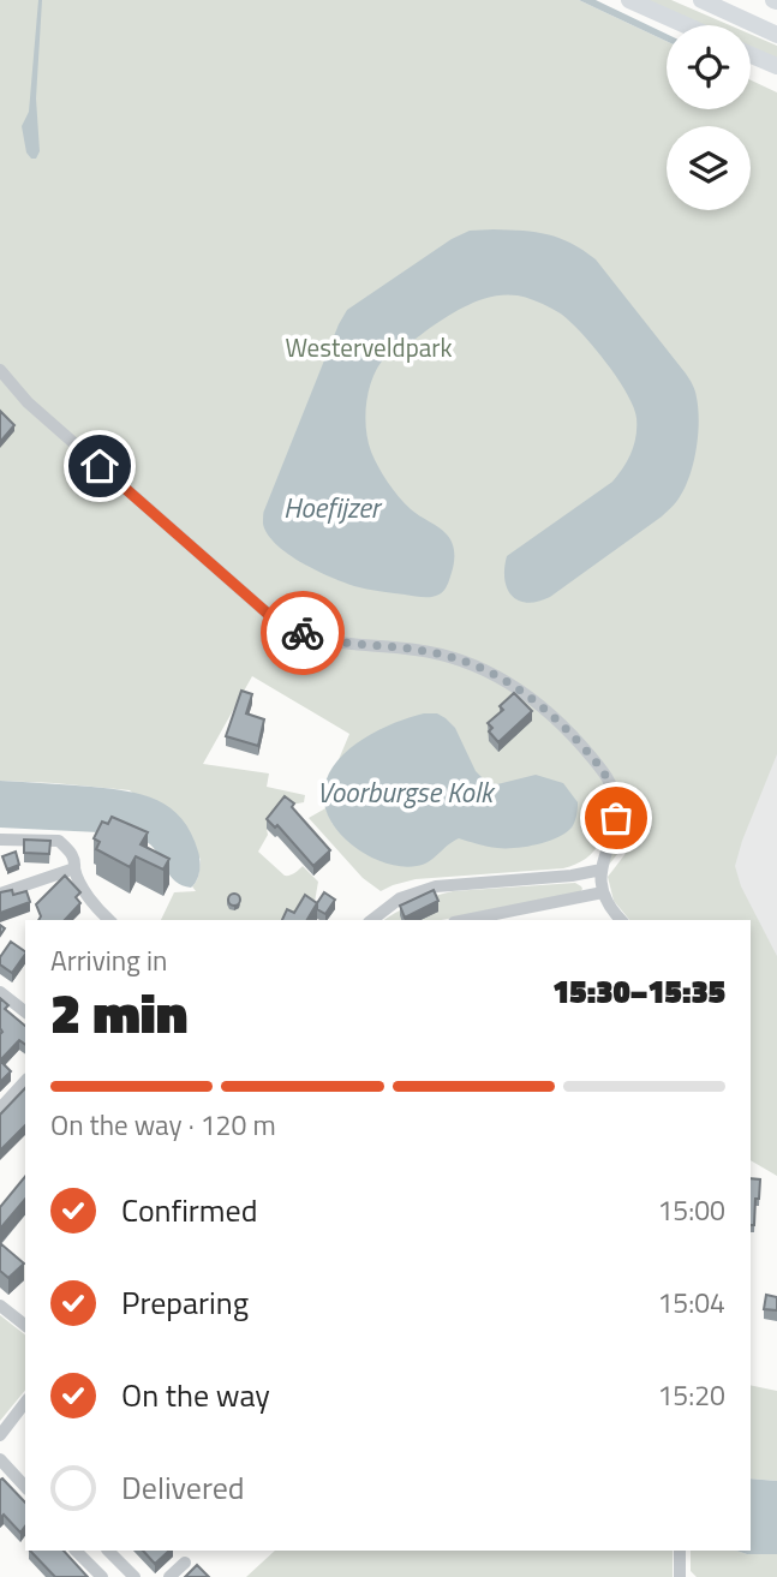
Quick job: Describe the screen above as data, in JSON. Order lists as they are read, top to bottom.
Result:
{
  "water": ["Hoefijzer", "Voorburgse Kolk"],
  "parks": ["Westerveldpark"],
  "page": {
    "heading": ["2 min", "Arriving in", "15:30–15:35"],
    "bar": "On the way · 120 m",
    "list": [
      ["Confirmed", "15:00"],
      ["Preparing", "15:04"],
      ["On the way", "15:20"],
      "Delivered"
    ]
  }
}
